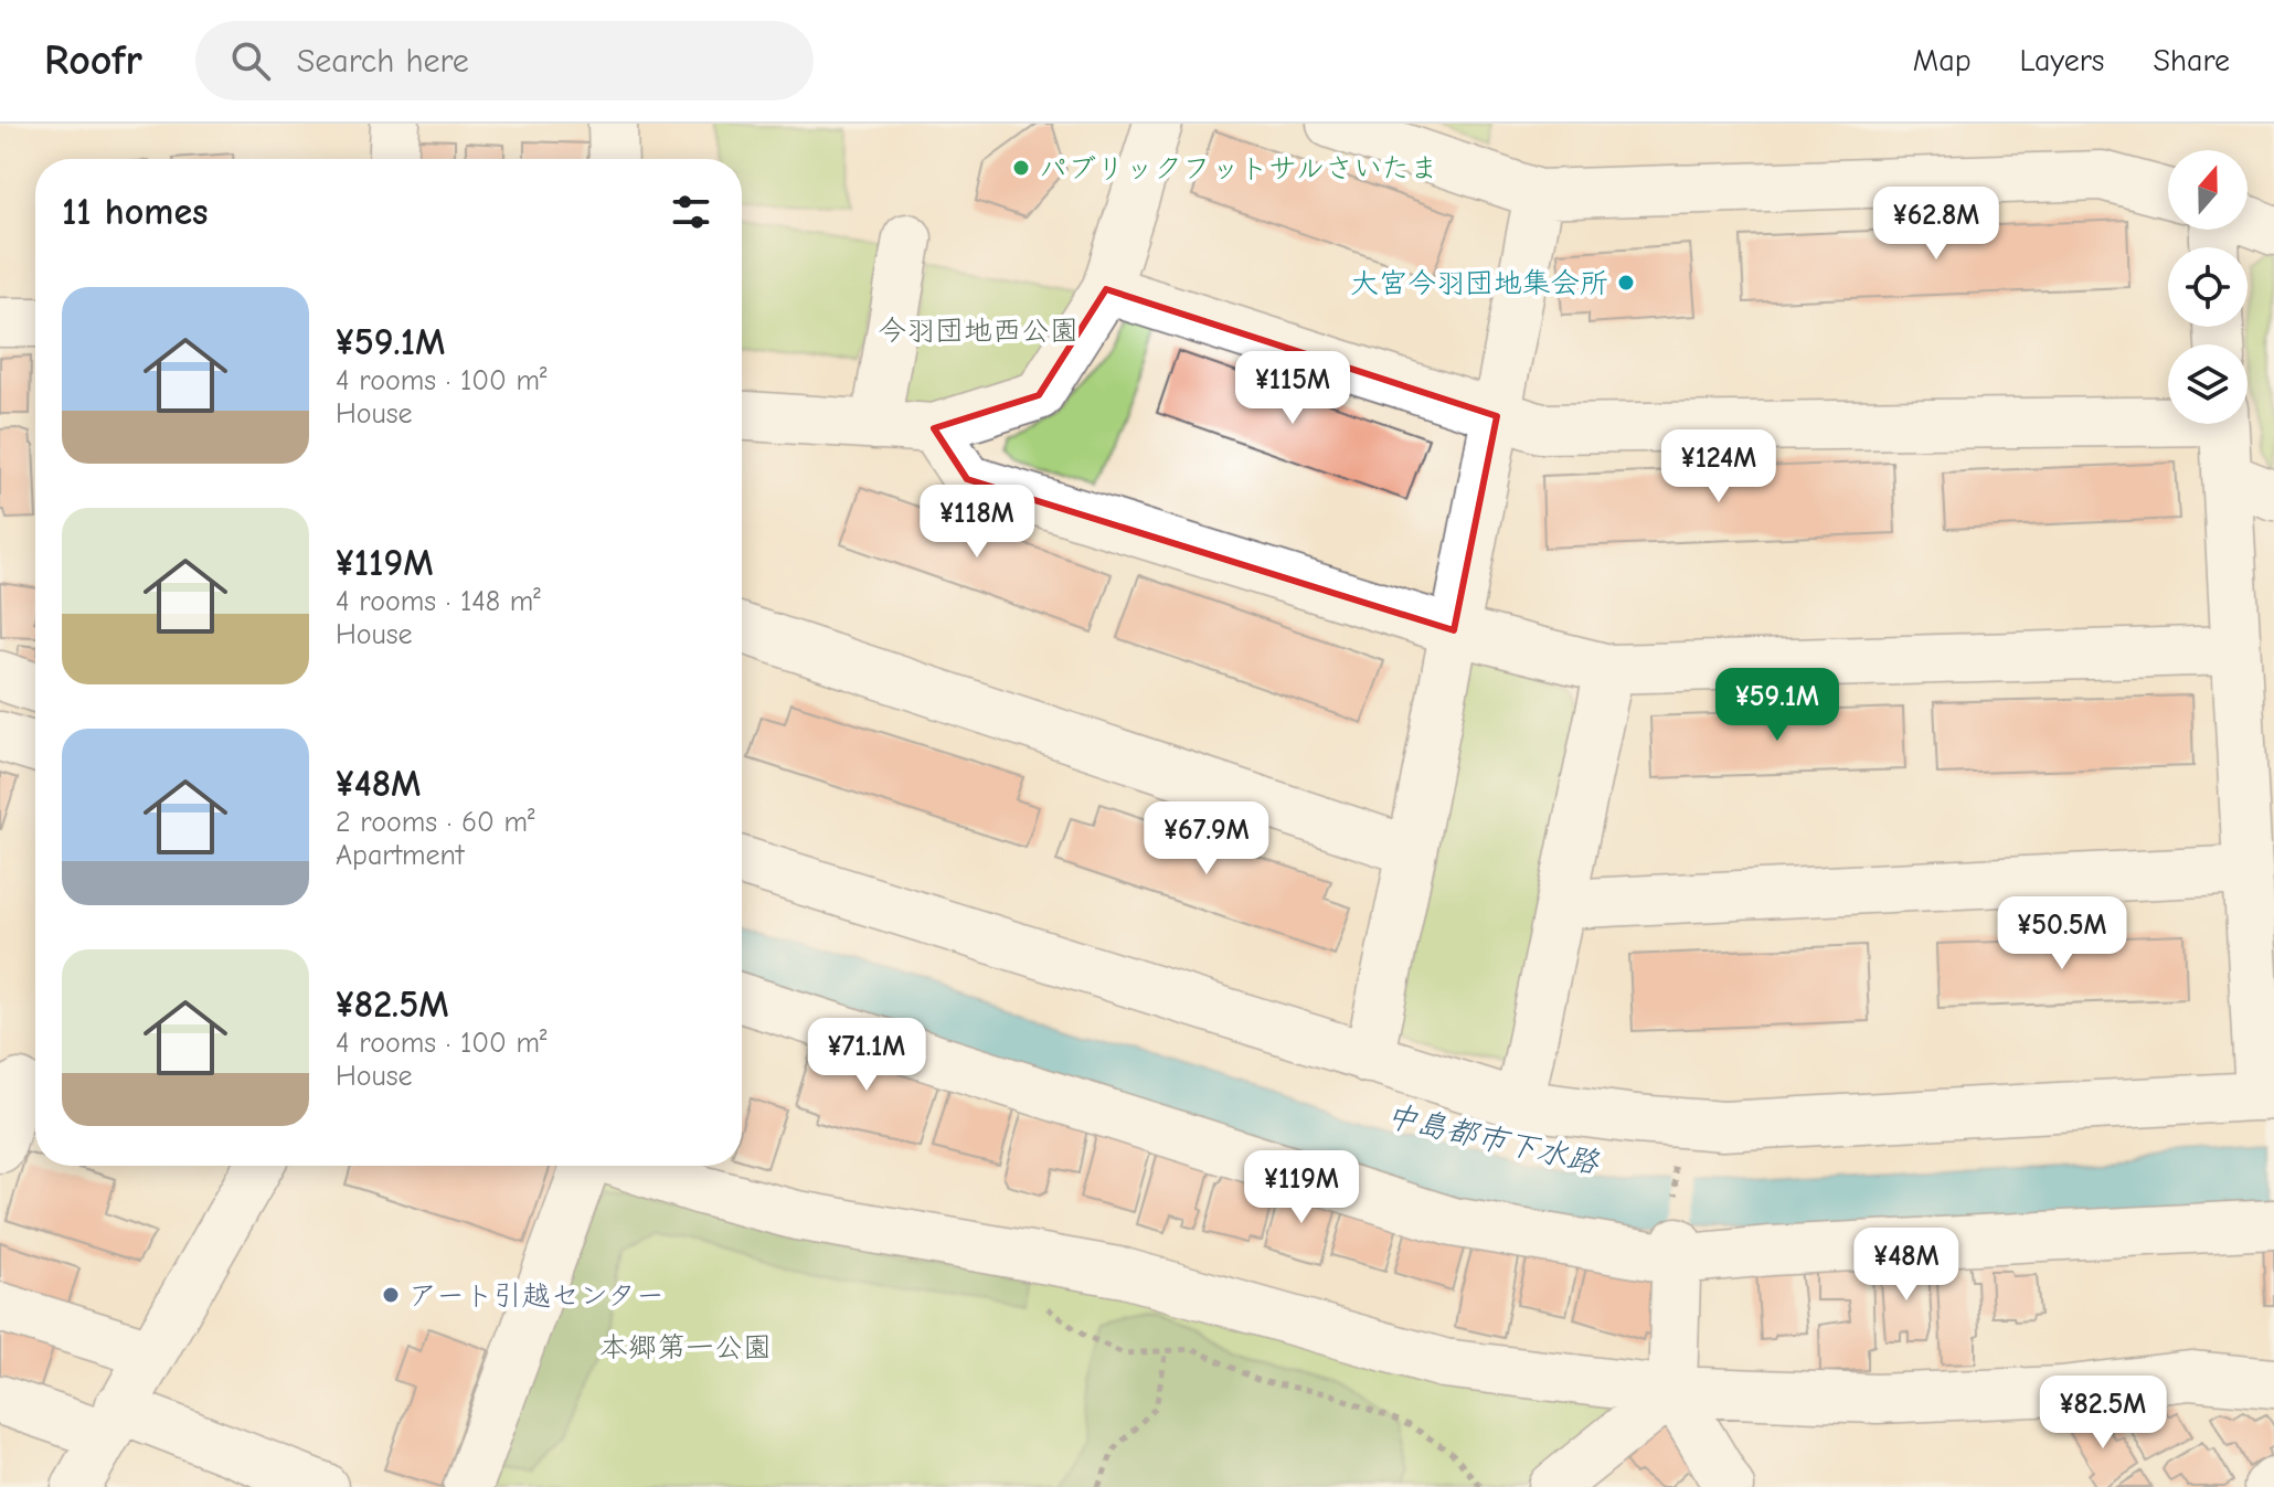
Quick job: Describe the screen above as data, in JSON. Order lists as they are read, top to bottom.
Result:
{
  "water": ["中島都市下水路"],
  "parks": ["今羽団地西公園", "本郷第一公園"],
  "places": ["パブリックフットサルさいたま", "大宮今羽団地集会所", "アート引越センター"],
  "north": "top",
  "page": {
    "header": "Roofr",
    "search": "Search here",
    "nav": ["Map", "Layers", "Share"],
    "heading": "11 homes",
    "price": [
      "¥62.8M",
      "¥115M",
      "¥124M",
      "¥118M",
      "¥59.1M",
      "¥67.9M",
      "¥50.5M",
      "¥71.1M",
      "¥119M",
      "¥48M",
      "¥82.5M"
    ],
    "list": [
      {
        "name": "¥59.1M",
        "note": "4 rooms · 100 m² · House"
      },
      {
        "name": "¥119M",
        "note": "4 rooms · 148 m² · House"
      },
      {
        "name": "¥48M",
        "note": "2 rooms · 60 m² · Apartment"
      },
      {
        "name": "¥82.5M",
        "note": "4 rooms · 100 m² · House"
      }
    ]
  }
}
